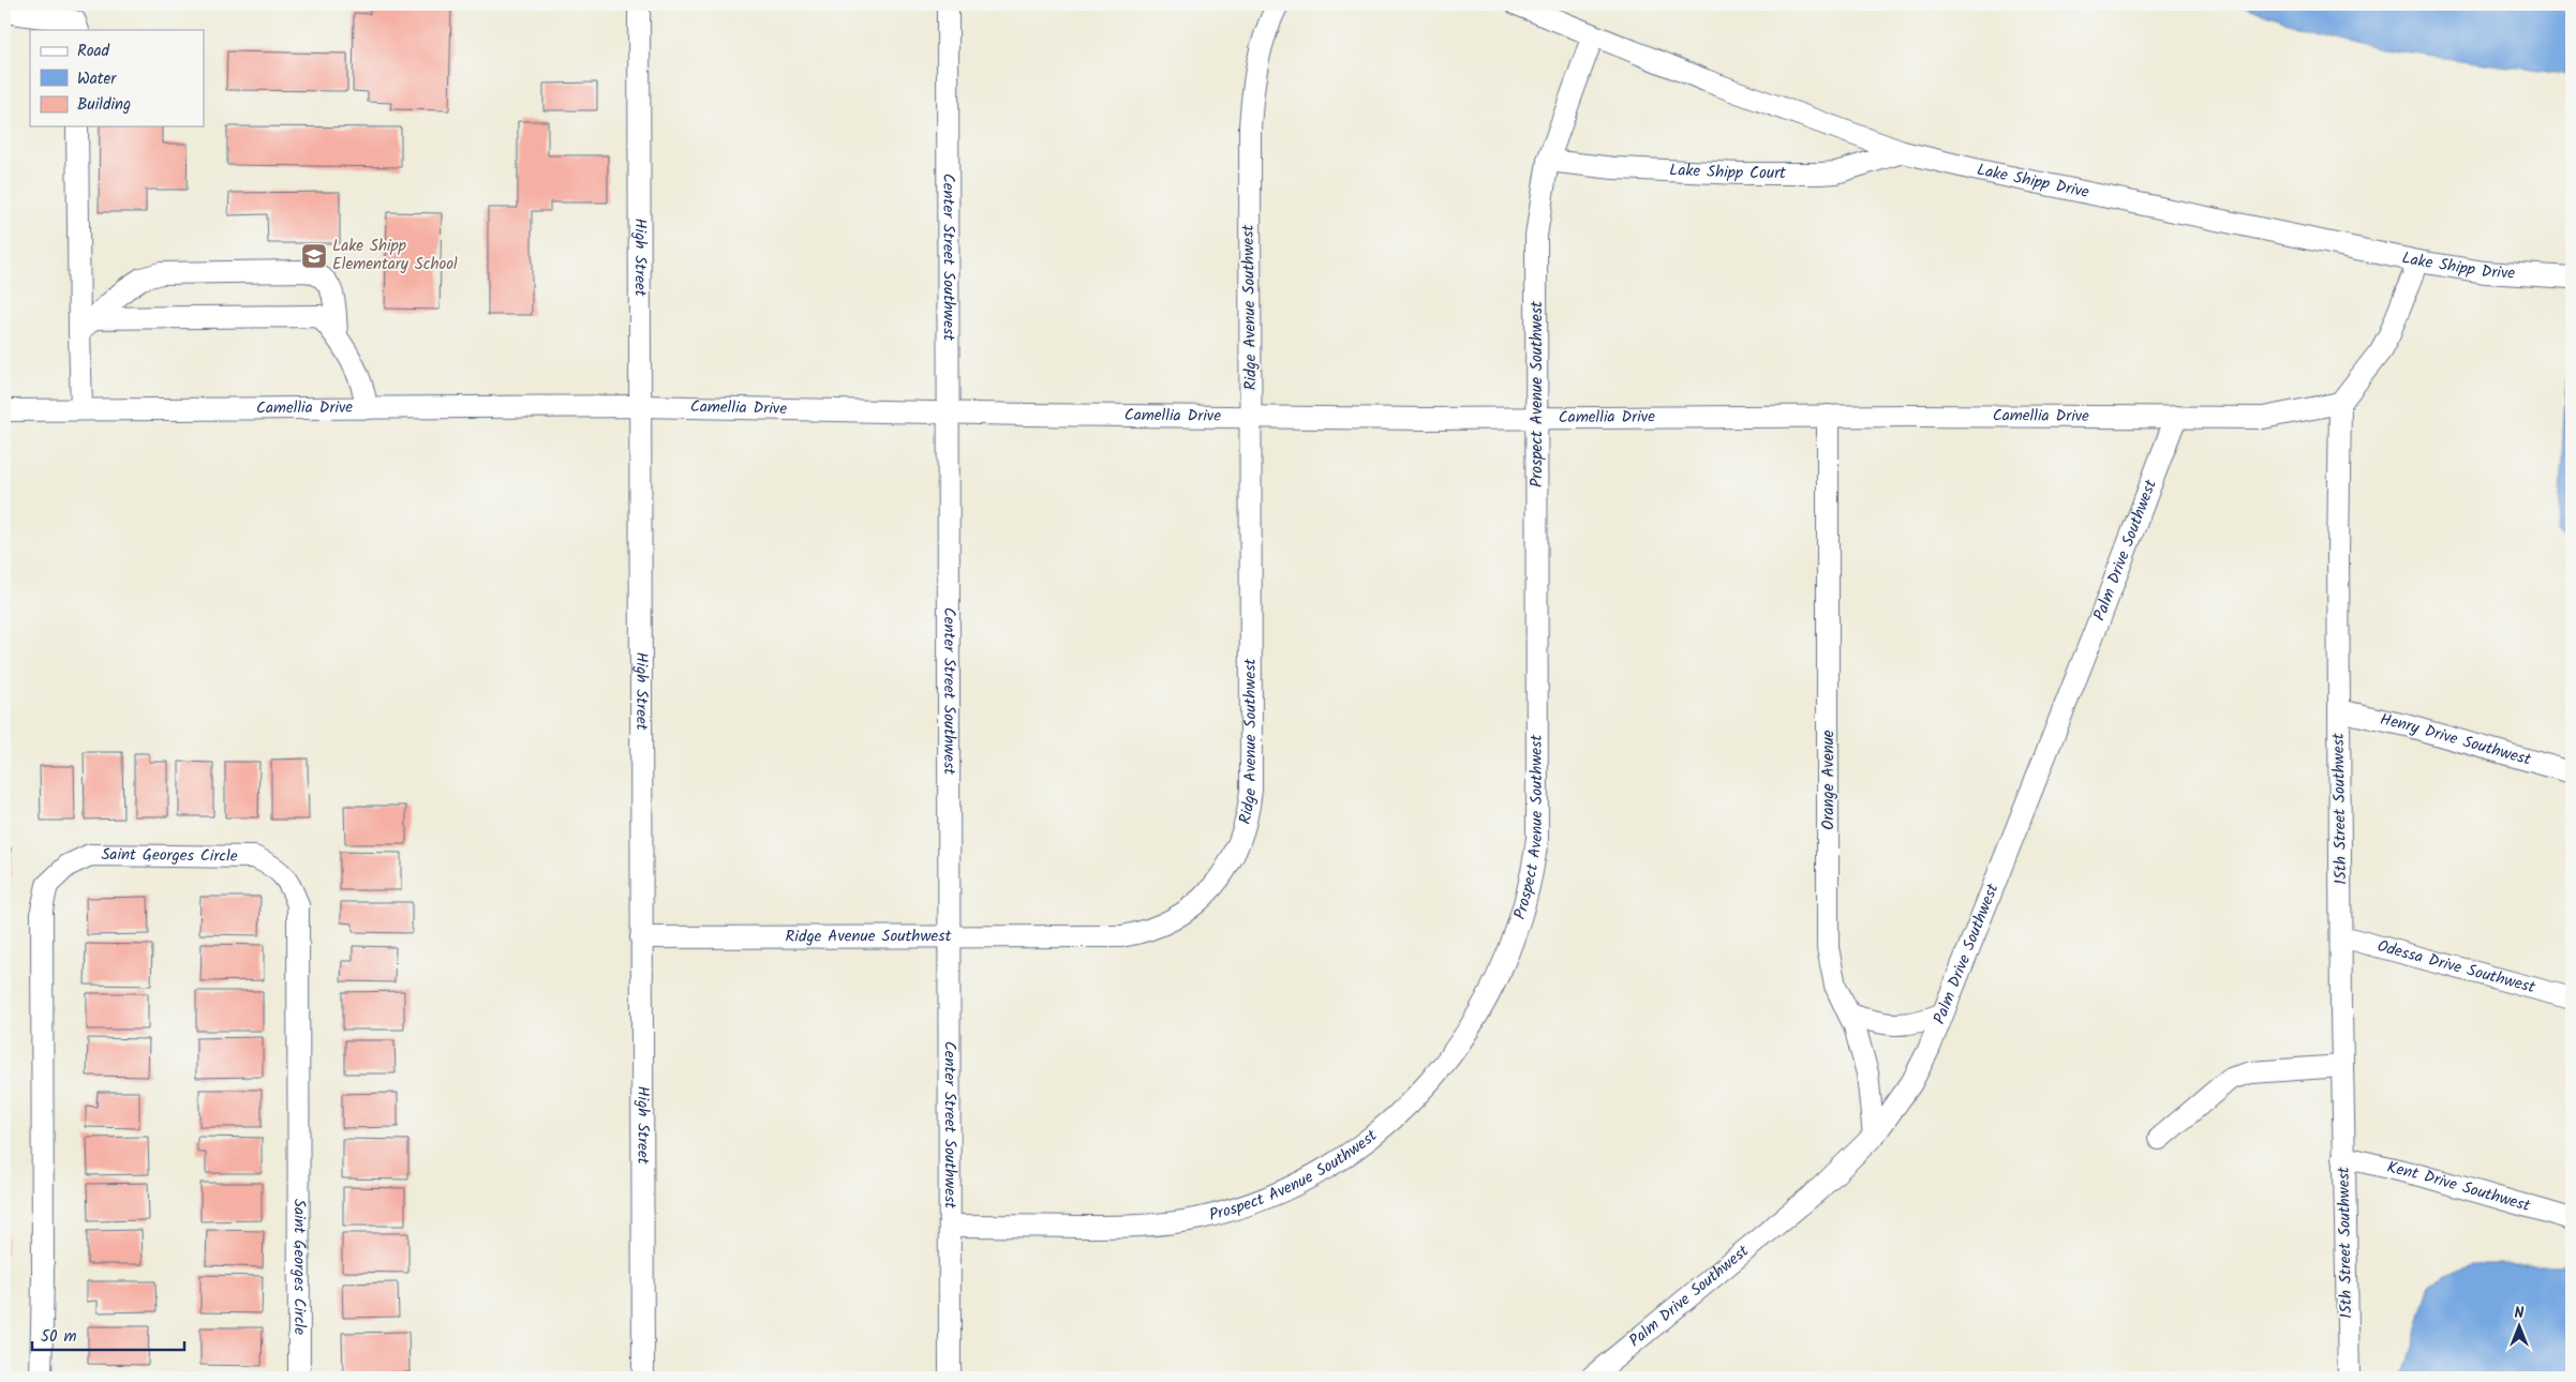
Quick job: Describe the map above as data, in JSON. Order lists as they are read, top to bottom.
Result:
{
  "streets": {
    "street": [
      "Lake Shipp Court",
      "Lake Shipp Drive",
      "High Street",
      "Center Street Southwest",
      "Ridge Avenue Southwest",
      "Prospect Avenue Southwest",
      "Camellia Drive",
      "Palm Drive Southwest",
      "Henry Drive Southwest",
      "Orange Avenue",
      "15th Street Southwest",
      "Saint Georges Circle",
      "Odessa Drive Southwest",
      "Kent Drive Southwest"
    ]
  },
  "crossings": [
    ["Lake Shipp Court", "Lake Shipp Drive"],
    ["Lake Shipp Court", "Prospect Avenue Southwest"],
    ["Lake Shipp Drive", "Prospect Avenue Southwest"],
    ["High Street", "Ridge Avenue Southwest"],
    ["High Street", "Camellia Drive"],
    ["Center Street Southwest", "Ridge Avenue Southwest"],
    ["Center Street Southwest", "Prospect Avenue Southwest"],
    ["Center Street Southwest", "Camellia Drive"],
    ["Ridge Avenue Southwest", "Camellia Drive"],
    ["Prospect Avenue Southwest", "Camellia Drive"],
    ["Camellia Drive", "Palm Drive Southwest"],
    ["Camellia Drive", "Orange Avenue"],
    ["Camellia Drive", "15th Street Southwest"],
    ["Palm Drive Southwest", "Orange Avenue"],
    ["Henry Drive Southwest", "15th Street Southwest"],
    ["15th Street Southwest", "Odessa Drive Southwest"],
    ["15th Street Southwest", "Kent Drive Southwest"]
  ],
  "places": {
    "school or university": ["Lake Shipp Elementary School"]
  },
  "legend": ["Road", "Water", "Building"],
  "scale_bar": "50 m",
  "north": "top"
}
